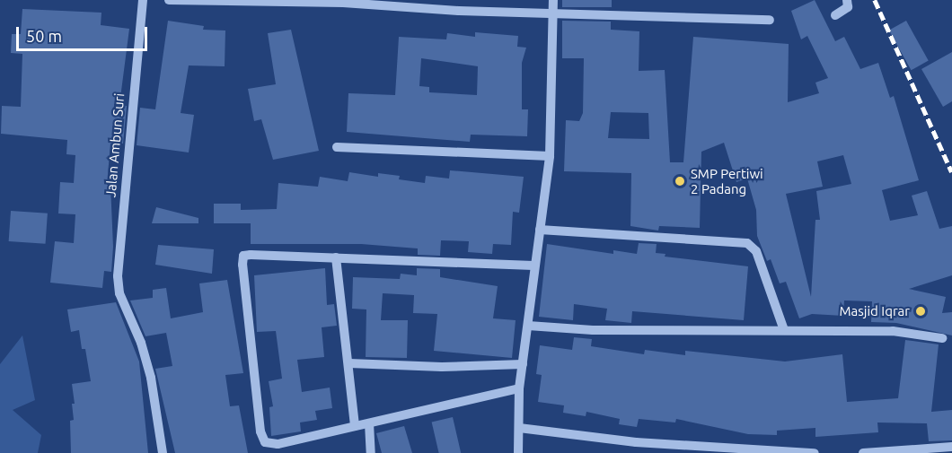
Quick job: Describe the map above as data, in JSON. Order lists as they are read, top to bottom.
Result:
{
  "streets": {
    "street": ["Jalan Ambun Suri"]
  },
  "places": ["SMP Pertiwi 2 Padang", "Masjid Iqrar"],
  "scale_bar": "50 m"
}
